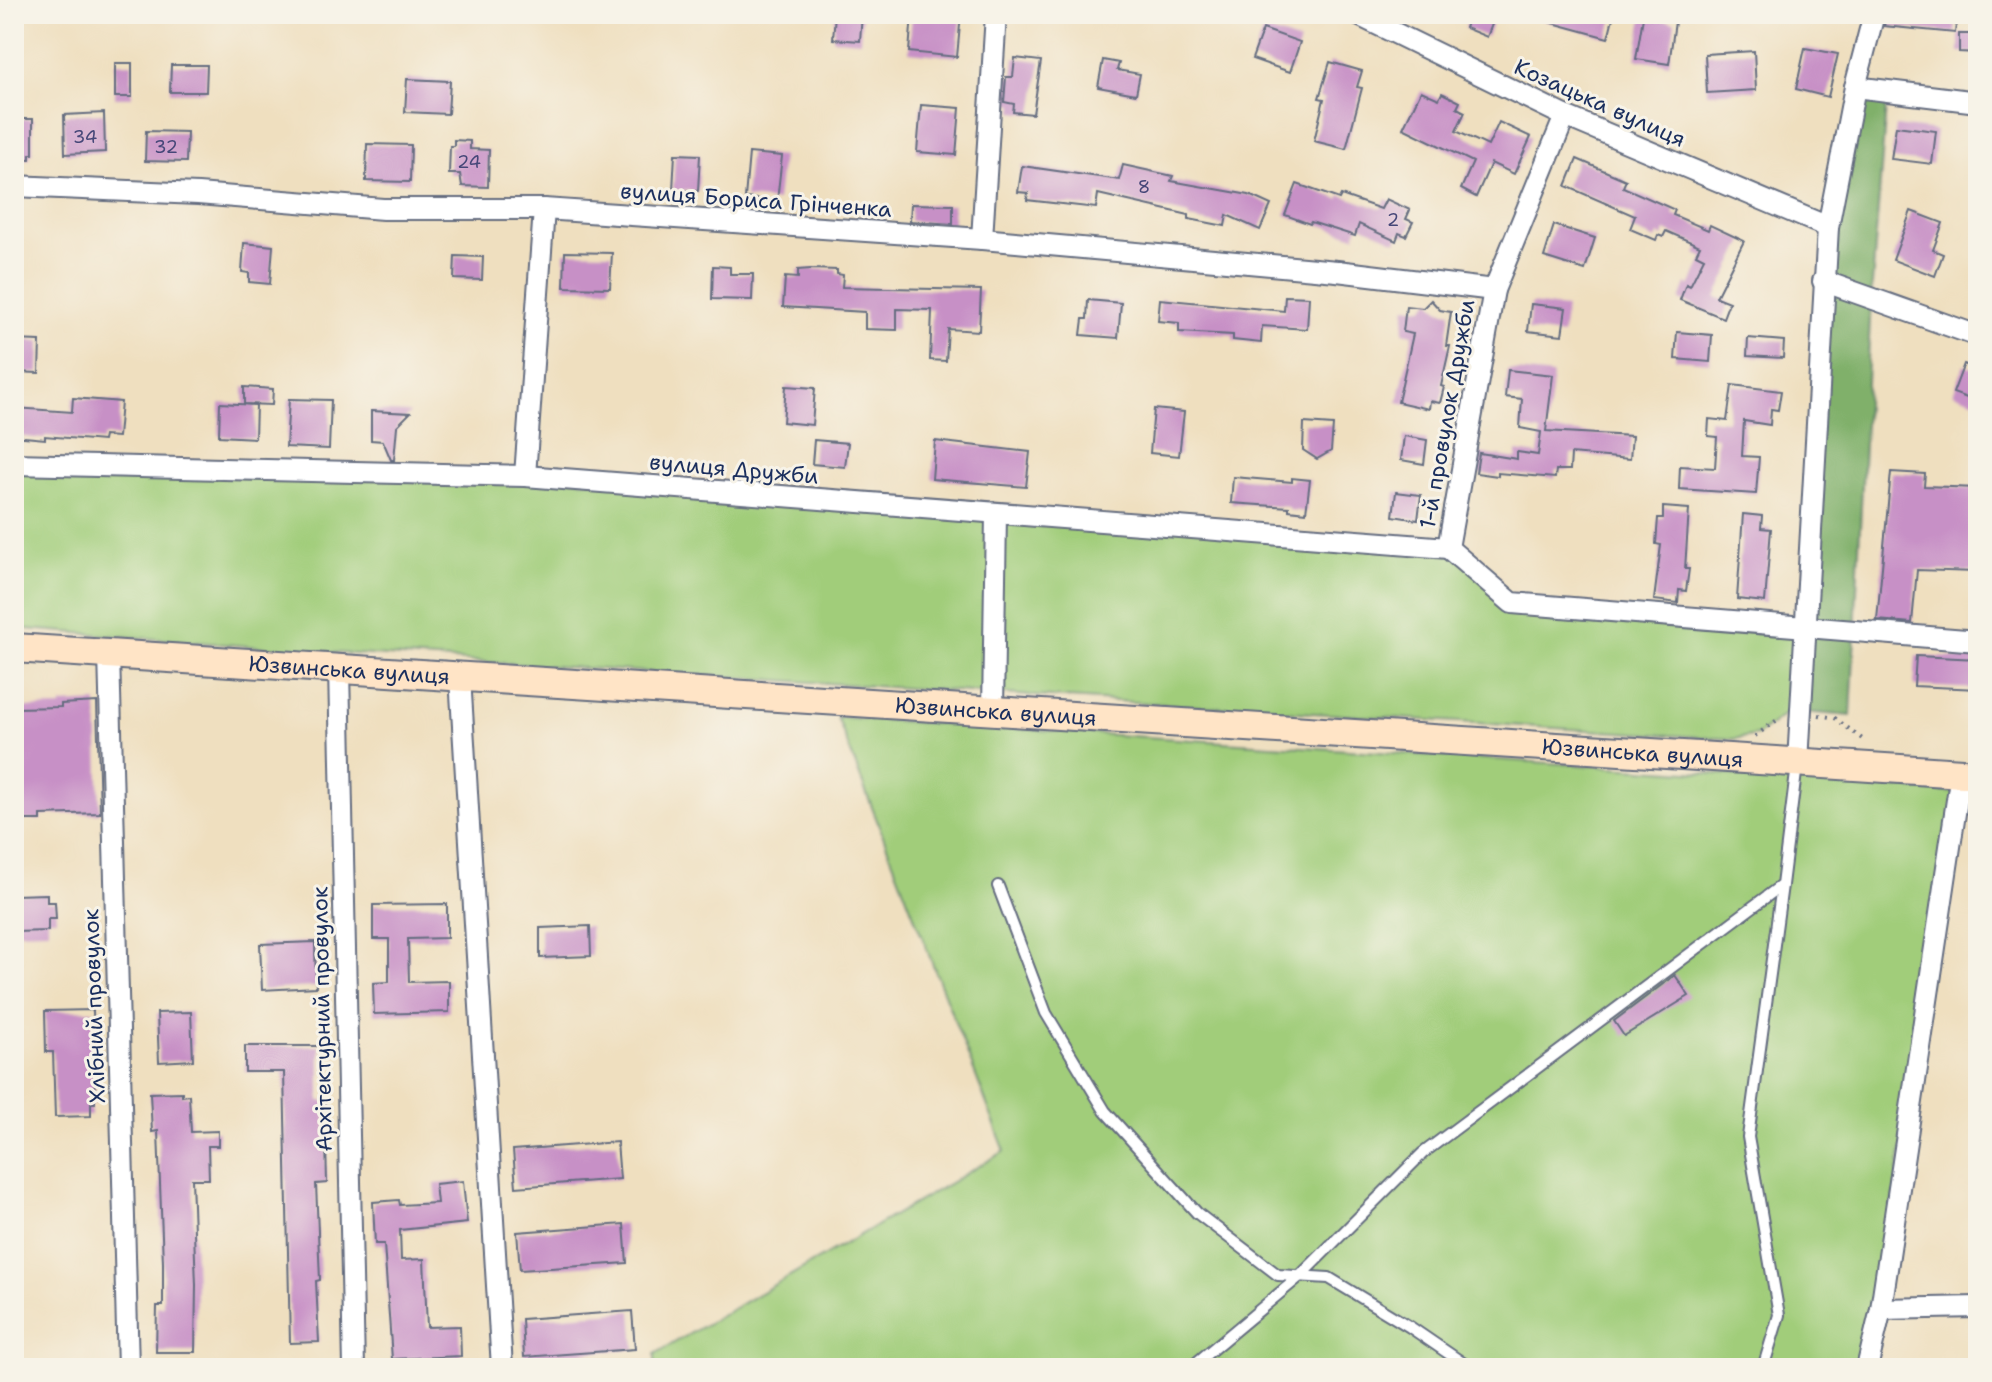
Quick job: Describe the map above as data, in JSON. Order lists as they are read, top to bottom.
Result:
{
  "streets": {
    "main road": ["Юзвинська вулиця"],
    "street": [
      "Козацька вулиця",
      "вулиця Бориса Грінченка",
      "1-й провулок Дружби",
      "вулиця Дружби",
      "Хлібний провулок",
      "Архітектурний провулок"
    ]
  },
  "crossings": [
    ["Козацька вулиця", "1-й провулок Дружби"],
    ["вулиця Бориса Грінченка", "1-й провулок Дружби"],
    ["1-й провулок Дружби", "вулиця Дружби"],
    ["Юзвинська вулиця", "Хлібний провулок"],
    ["Юзвинська вулиця", "Архітектурний провулок"]
  ],
  "house_numbers": [
    "34",
    "32",
    "24",
    "8",
    "2"
  ]
}
